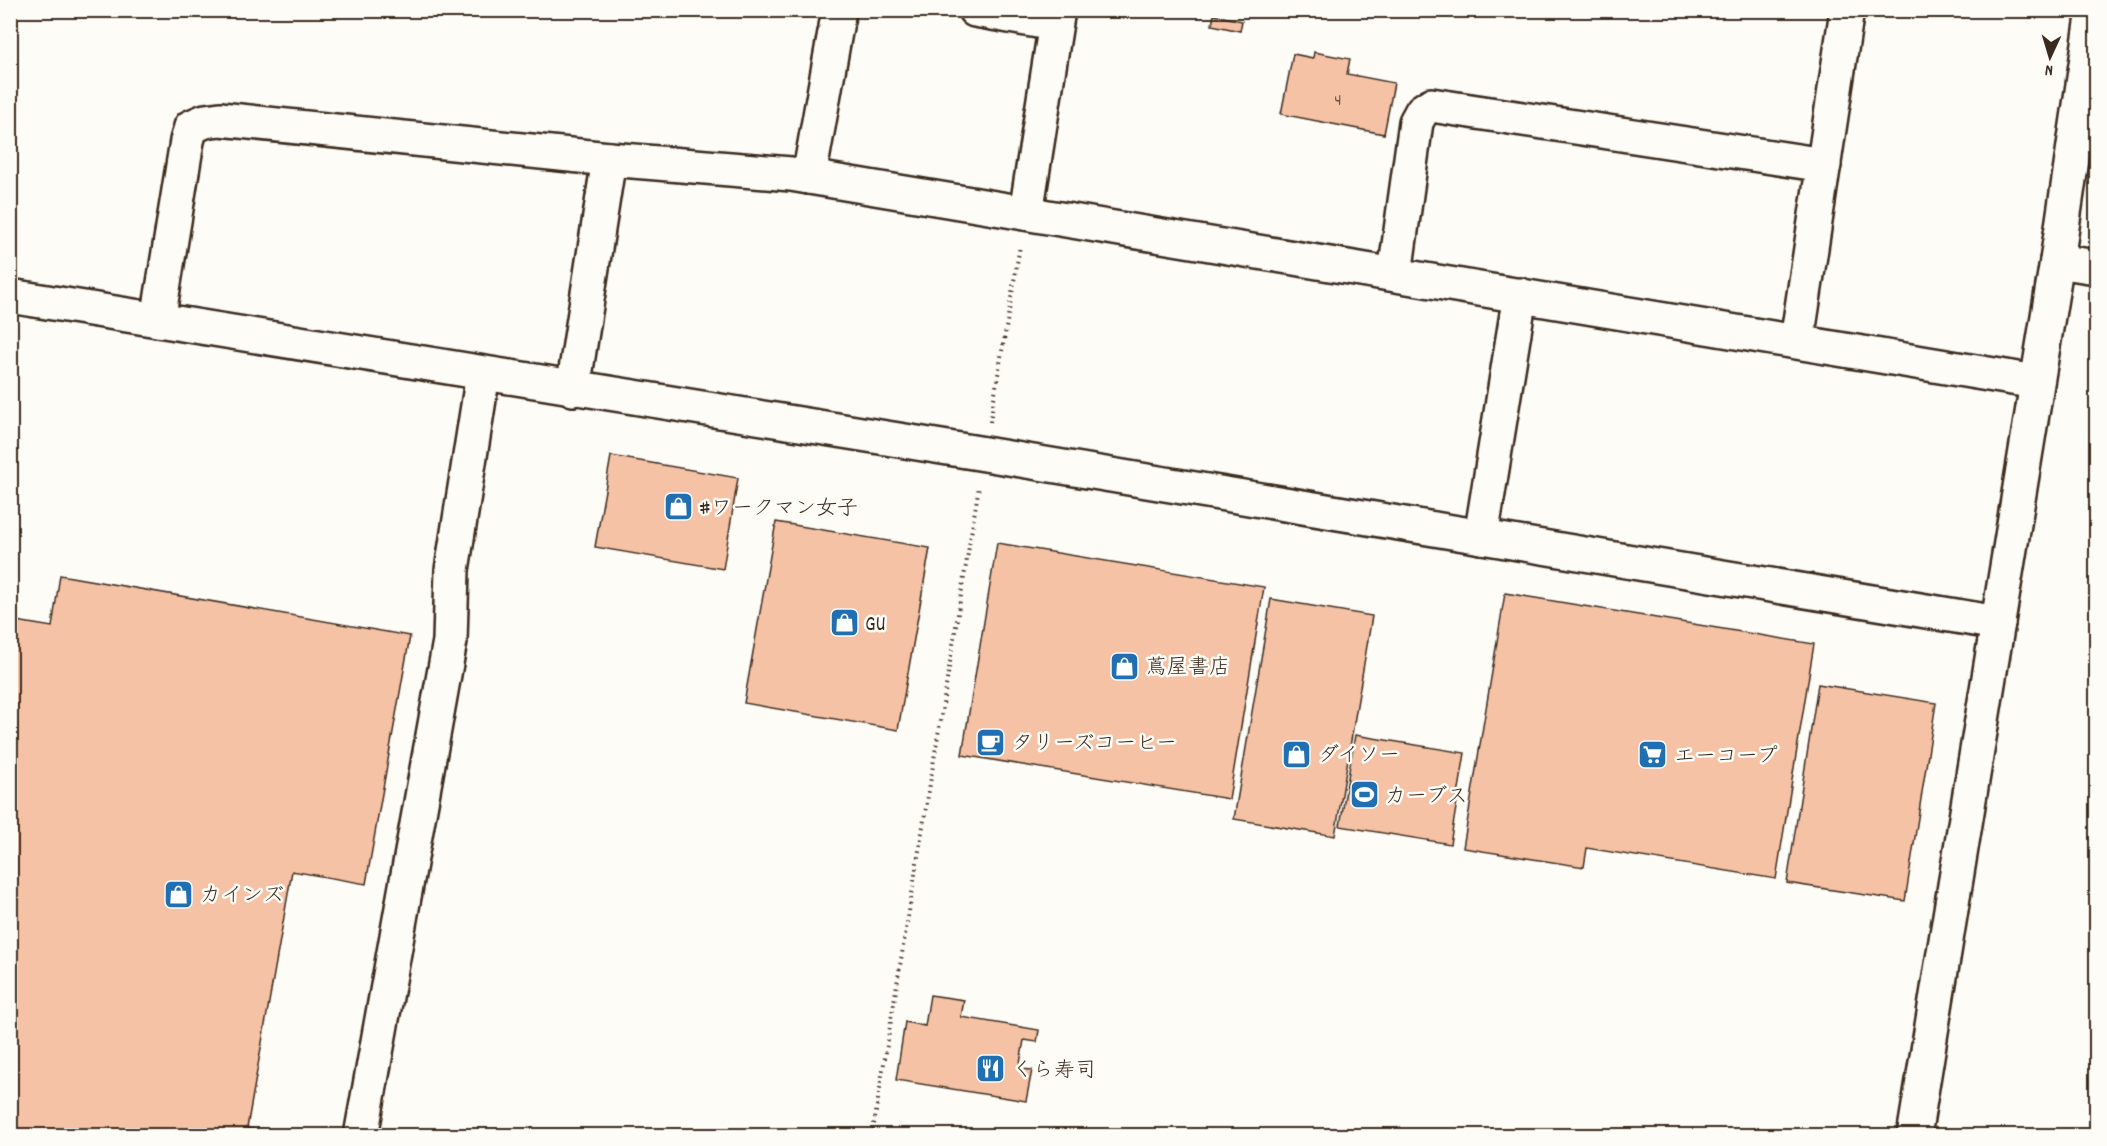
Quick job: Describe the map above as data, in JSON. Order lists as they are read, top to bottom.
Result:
{
  "places": {
    "shop": [
      "#ワークマン女子",
      "GU",
      "蔦屋書店",
      "ダイソー",
      "カインズ"
    ],
    "cafe": ["タリーズコーヒー"],
    "supermarket": ["エーコープ"],
    "sports": ["カーブス"],
    "restaurant": ["くら寿司"]
  },
  "house_numbers": ["4"],
  "north": "bottom"
}
